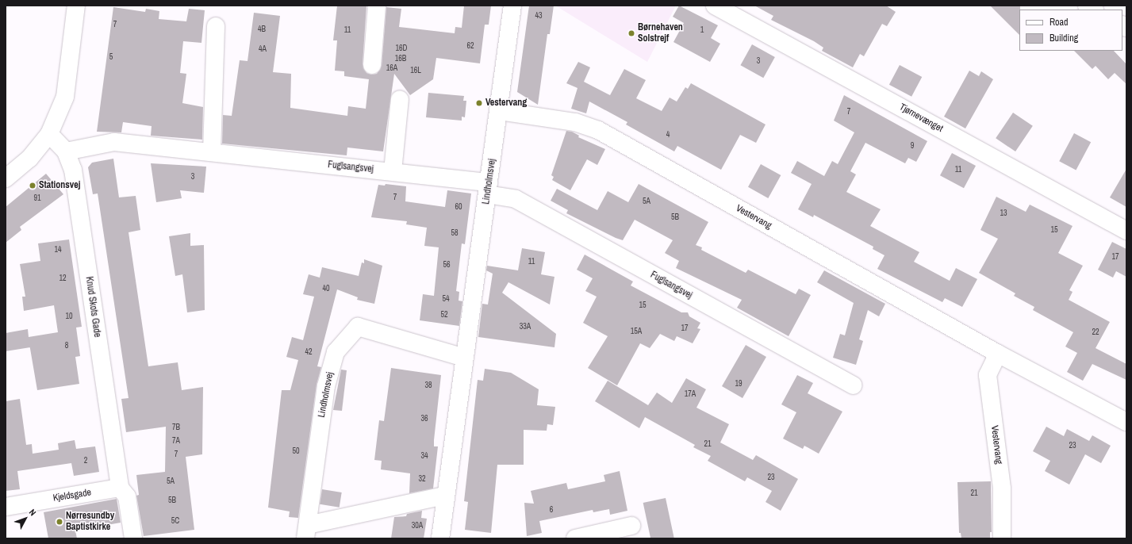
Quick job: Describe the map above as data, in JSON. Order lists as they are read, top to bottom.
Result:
{
  "streets": {
    "street": [
      "Tjørnevænget",
      "Fuglsangsvej",
      "Lindholmsvej",
      "Vestervang",
      "Knud Skots Gade",
      "Kjeldsgade"
    ]
  },
  "crossings": [
    ["Fuglsangsvej", "Lindholmsvej"],
    ["Fuglsangsvej", "Knud Skots Gade"],
    ["Lindholmsvej", "Vestervang"],
    ["Knud Skots Gade", "Kjeldsgade"]
  ],
  "places": [
    "Børnehaven Solstrejf",
    "Vestervang",
    "Stationsvej",
    "Nørresundby Baptistkirke"
  ],
  "house_numbers": [
    "43",
    "7",
    "4B",
    "11",
    "1",
    "62",
    "16D",
    "4A",
    "5",
    "16B",
    "3",
    "16A",
    "16L",
    "7",
    "4",
    "9",
    "11",
    "3",
    "7",
    "91",
    "5A",
    "60",
    "13",
    "5B",
    "15",
    "58",
    "14",
    "17",
    "11",
    "56",
    "12",
    "40",
    "54",
    "15",
    "52",
    "10",
    "33A",
    "17",
    "15A",
    "22",
    "8",
    "42",
    "19",
    "38",
    "17A",
    "36",
    "7B",
    "7A",
    "21",
    "23",
    "50",
    "7",
    "34",
    "2",
    "23",
    "32",
    "5A",
    "21",
    "5B",
    "6",
    "5C",
    "30A"
  ],
  "legend": ["Road", "Building"],
  "north": "top right"
}
